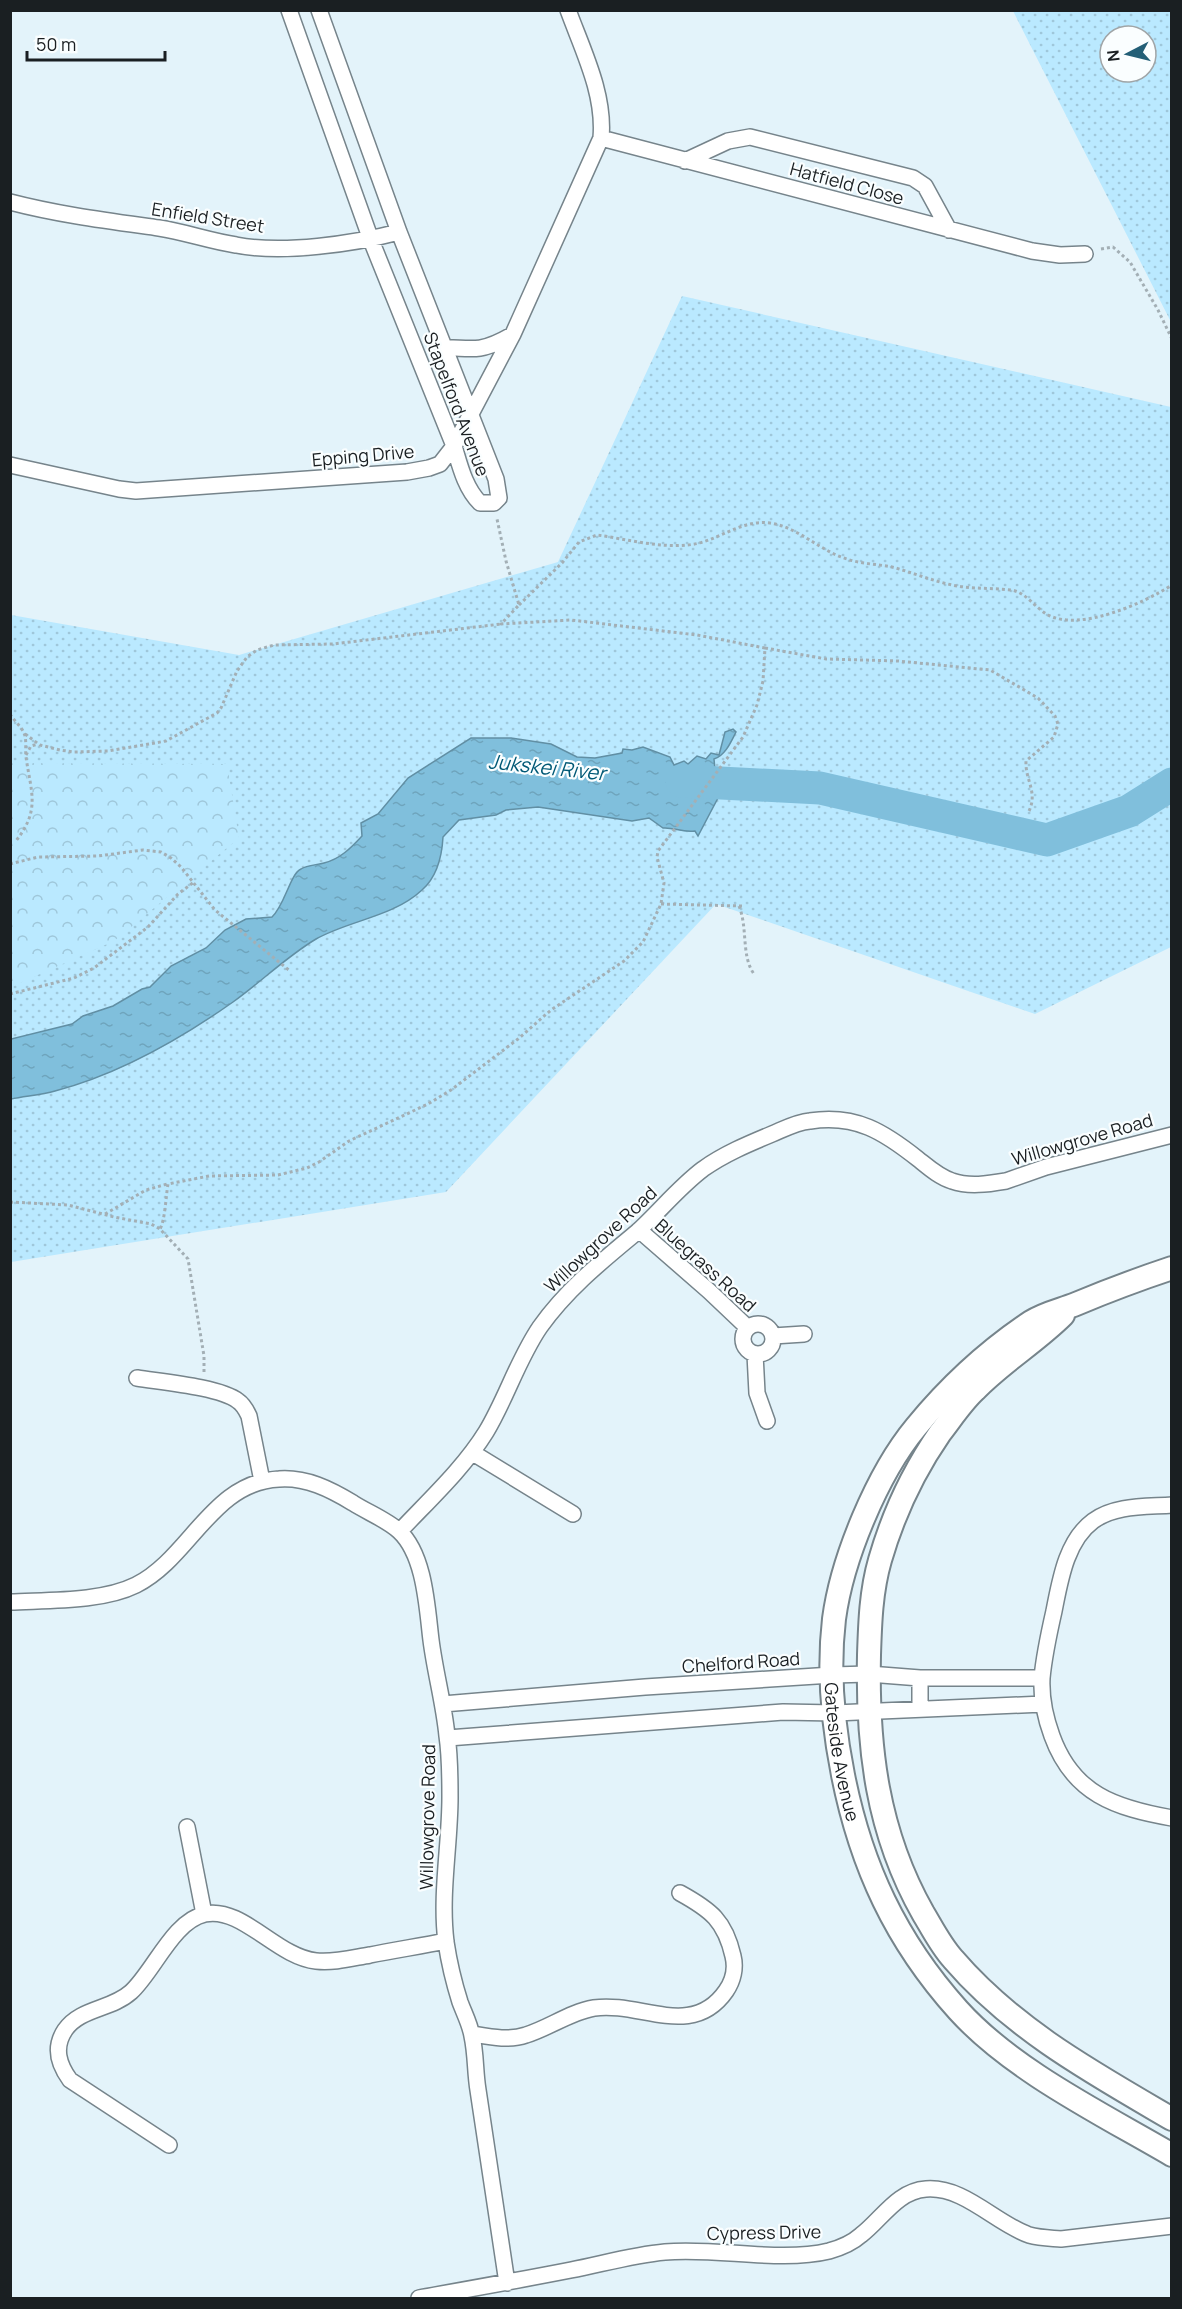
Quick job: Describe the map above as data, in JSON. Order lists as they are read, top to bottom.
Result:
{
  "streets": {
    "street": [
      "Hatfield Close",
      "Enfield Street",
      "Stapelford Avenue",
      "Epping Drive",
      "Willowgrove Road",
      "Bluegrass Road",
      "Chelford Road",
      "Gateside Avenue",
      "Cypress Drive"
    ]
  },
  "crossings": [
    ["Hatfield Close", "Epping Drive"],
    ["Enfield Street", "Stapelford Avenue"],
    ["Stapelford Avenue", "Epping Drive"],
    ["Willowgrove Road", "Bluegrass Road"],
    ["Willowgrove Road", "Chelford Road"],
    ["Chelford Road", "Gateside Avenue"]
  ],
  "water": ["Jukskei River"],
  "scale_bar": "50 m",
  "north": "left"
}
